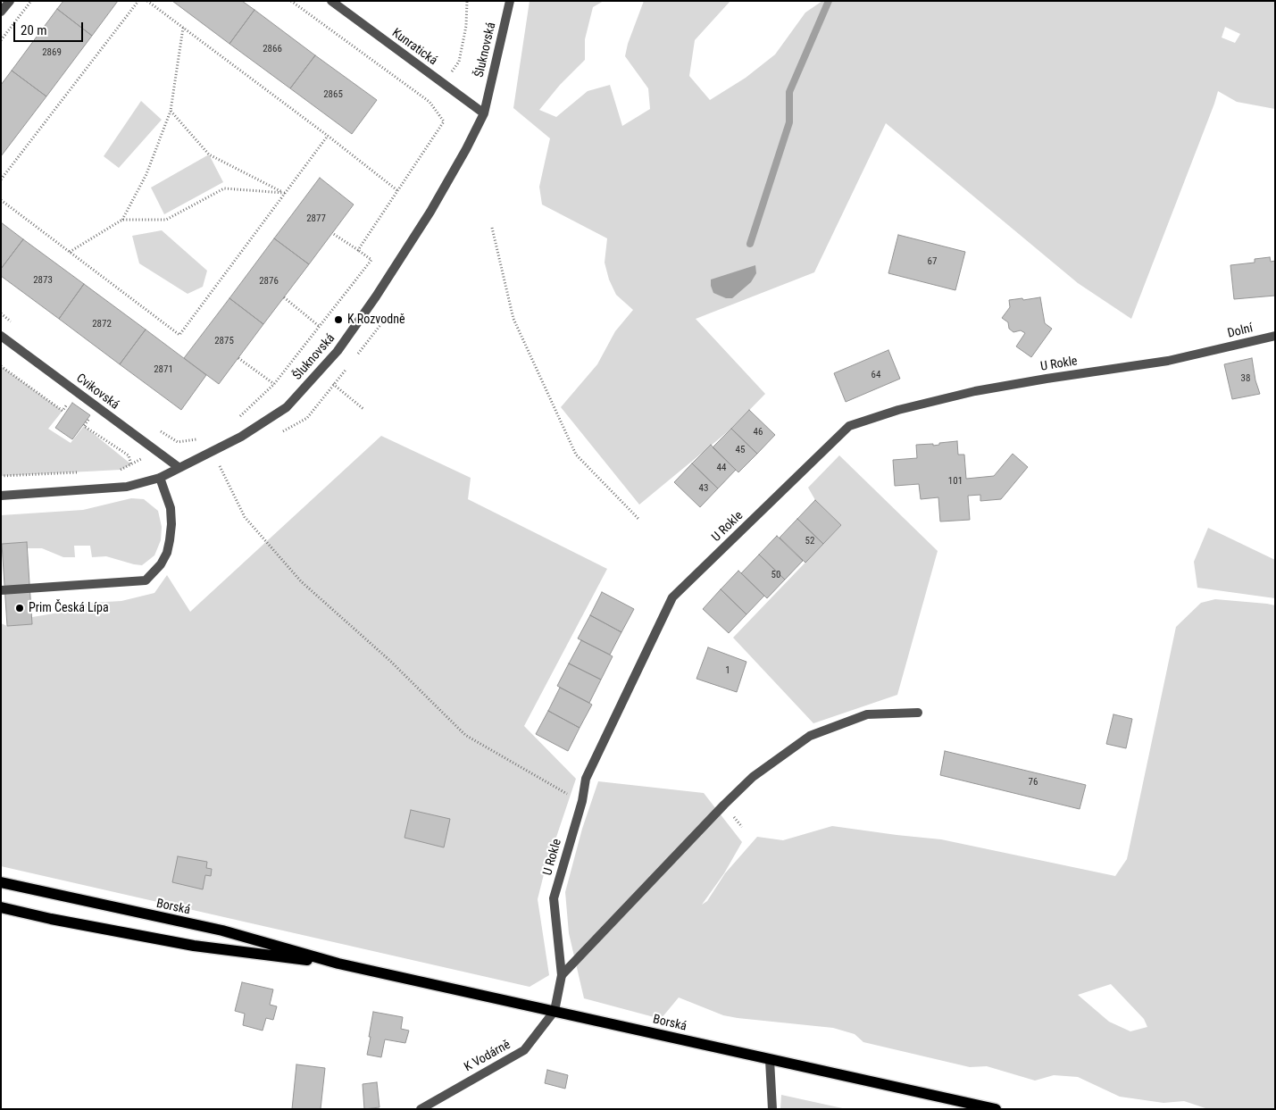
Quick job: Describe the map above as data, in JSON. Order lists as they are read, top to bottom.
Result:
{
  "streets": {
    "main road": ["Borská"],
    "street": [
      "Kunratická",
      "Šluknovská",
      "Dolní",
      "U Rokle",
      "Cvikovská",
      "K Vodárně"
    ]
  },
  "crossings": [
    ["Kunratická", "Šluknovská"],
    ["Šluknovská", "Cvikovská"],
    ["Dolní", "U Rokle"],
    ["U Rokle", "Borská"],
    ["U Rokle", "K Vodárně"],
    ["Borská", "K Vodárně"]
  ],
  "places": ["K Rozvodně", "Prim Česká Lípa"],
  "house_numbers": [
    "2866",
    "2869",
    "2865",
    "2877",
    "67",
    "2873",
    "2876",
    "2872",
    "2875",
    "2871",
    "64",
    "38",
    "46",
    "45",
    "44",
    "101",
    "43",
    "52",
    "50",
    "1",
    "76"
  ],
  "scale_bar": "20 m"
}
